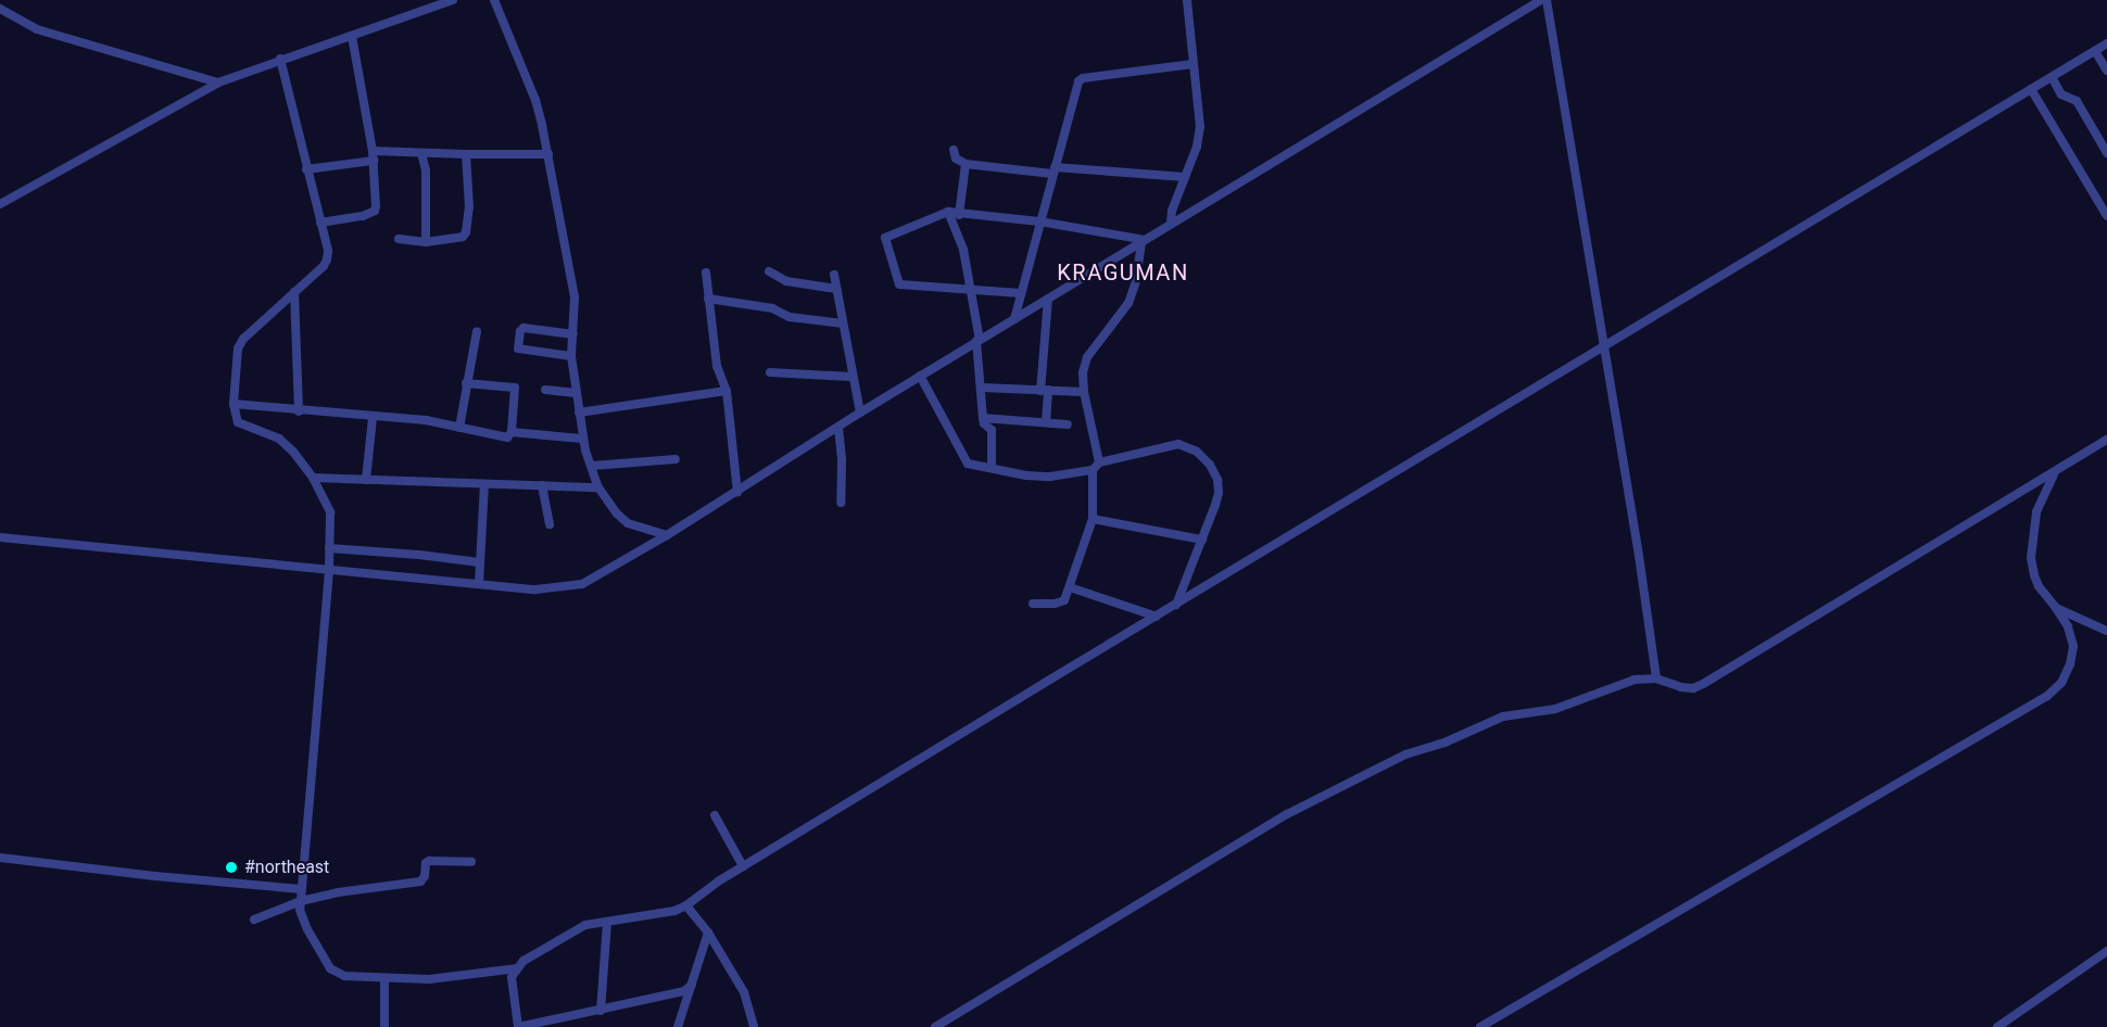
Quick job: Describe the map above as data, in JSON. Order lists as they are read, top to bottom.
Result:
{
  "districts": ["KRAGUMAN"],
  "places": ["#northeast"]
}
